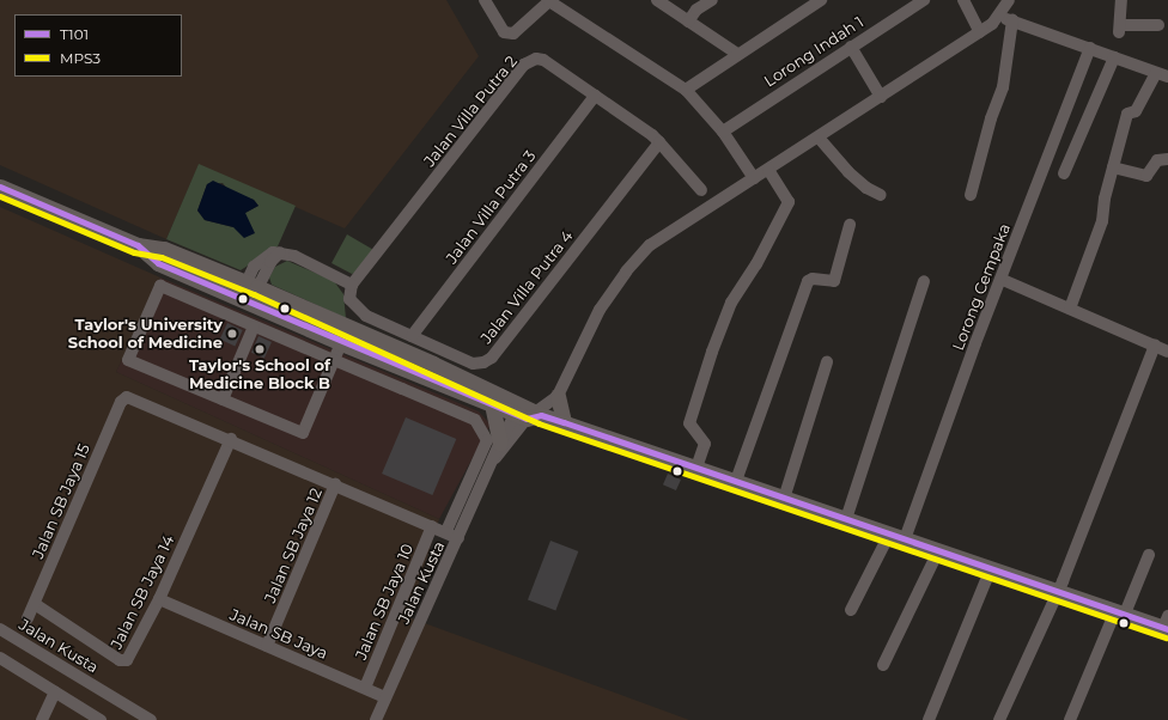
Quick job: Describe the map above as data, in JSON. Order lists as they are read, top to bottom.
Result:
{
  "streets": {
    "street": [
      "Lorong Indah 1",
      "Jalan Villa Putra 2",
      "Jalan Villa Putra 3",
      "Jalan Villa Putra 4",
      "Lorong Cempaka",
      "Jalan SB Jaya 15",
      "Jalan SB Jaya 12",
      "Jalan Kusta",
      "Jalan SB Jaya 14",
      "Jalan SB Jaya 10",
      "Jalan SB Jaya"
    ]
  },
  "crossings": [
    ["Jalan Villa Putra 2", "Jalan Villa Putra 3"],
    ["Jalan Villa Putra 2", "Jalan Villa Putra 4"],
    ["Jalan Villa Putra 3", "Jalan Villa Putra 4"],
    ["Jalan SB Jaya 15", "Jalan SB Jaya 14"],
    ["Jalan SB Jaya 12", "Jalan SB Jaya"],
    ["Jalan Kusta", "Jalan SB Jaya"],
    ["Jalan SB Jaya 14", "Jalan SB Jaya"],
    ["Jalan SB Jaya 10", "Jalan SB Jaya"]
  ],
  "places": ["Taylor's University School of Medicine", "Taylor's School of Medicine Block B"],
  "lines": ["transit line T101", "transit line MPS3"],
  "legend": ["T101", "MPS3"]
}
